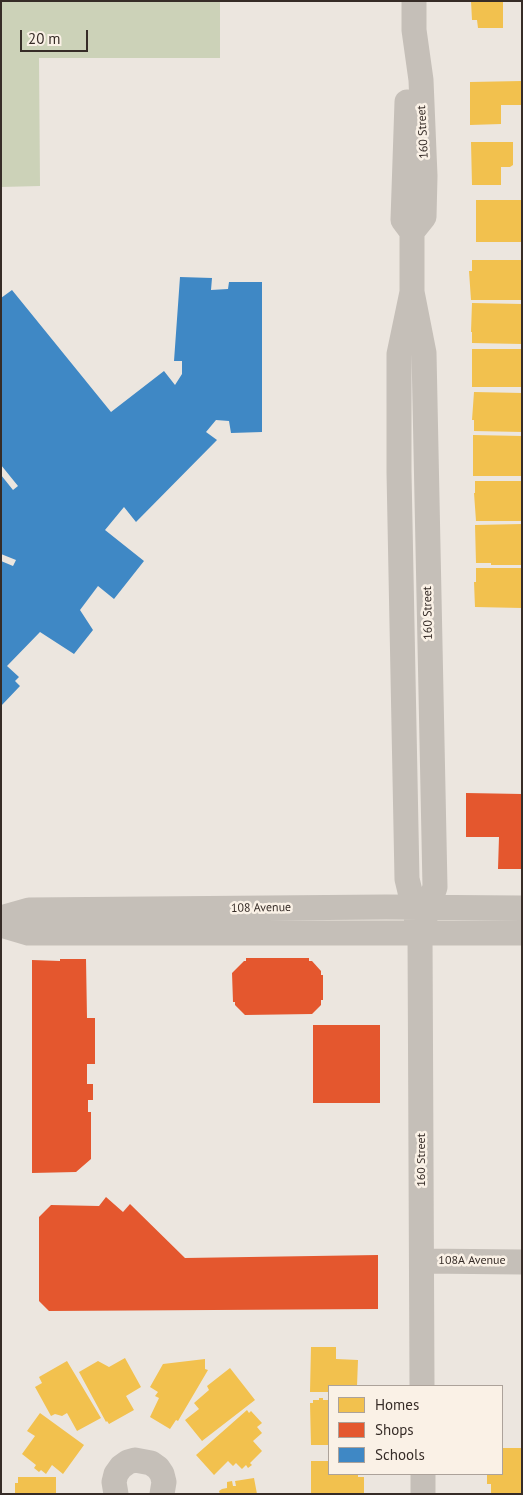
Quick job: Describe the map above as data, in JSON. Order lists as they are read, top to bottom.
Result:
{
  "streets": {
    "street": ["160 Street", "108 Avenue", "108A Avenue"]
  },
  "crossings": [
    ["160 Street", "108 Avenue"],
    ["160 Street", "108A Avenue"]
  ],
  "legend": ["Homes", "Shops", "Schools"],
  "scale_bar": "20 m"
}
